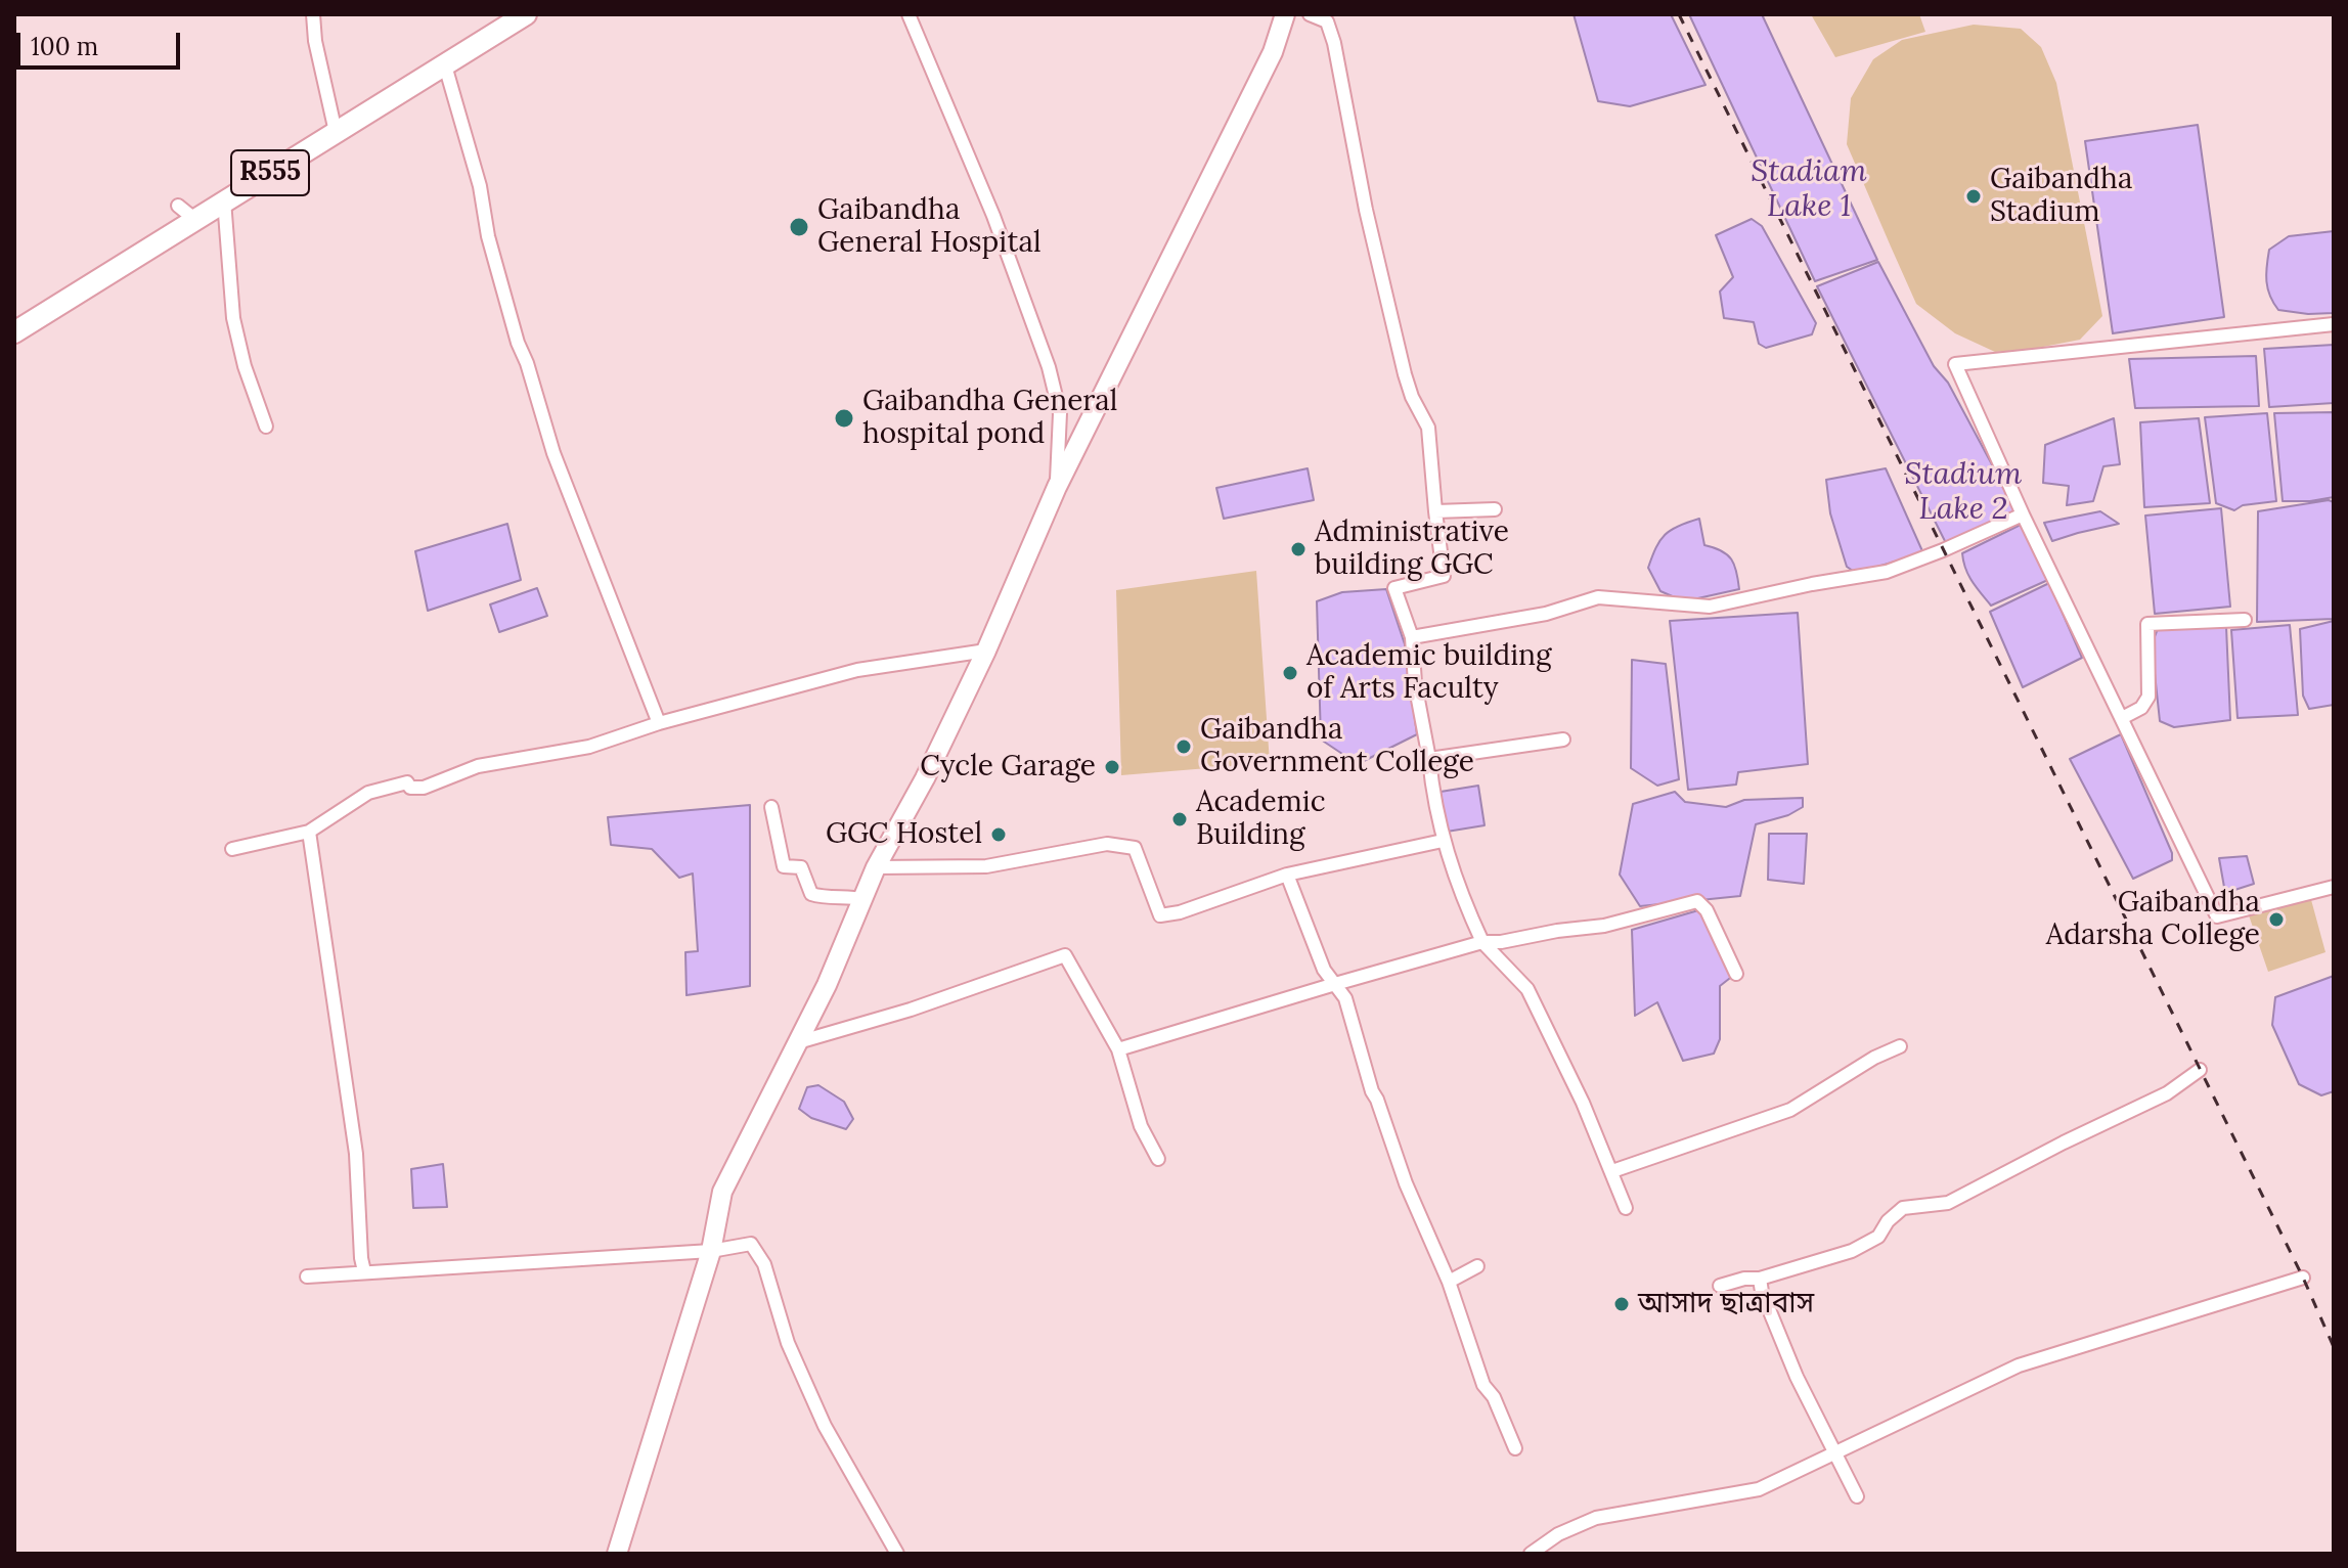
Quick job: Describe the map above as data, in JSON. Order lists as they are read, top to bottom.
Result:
{
  "streets": {
    "main road": ["R555"]
  },
  "water": ["Stadiam Lake 1", "Stadium Lake 2"],
  "places": [
    "Gaibandha Stadium",
    "Gaibandha General Hospital",
    "Gaibandha General hospital pond",
    "Administrative building GGC",
    "Academic building of Arts Faculty",
    "Gaibandha Government College",
    "Cycle Garage",
    "Academic Building",
    "GGC Hostel",
    "Gaibandha Adarsha College",
    "আসাদ ছাত্রাবাস"
  ],
  "scale_bar": "100 m"
}
